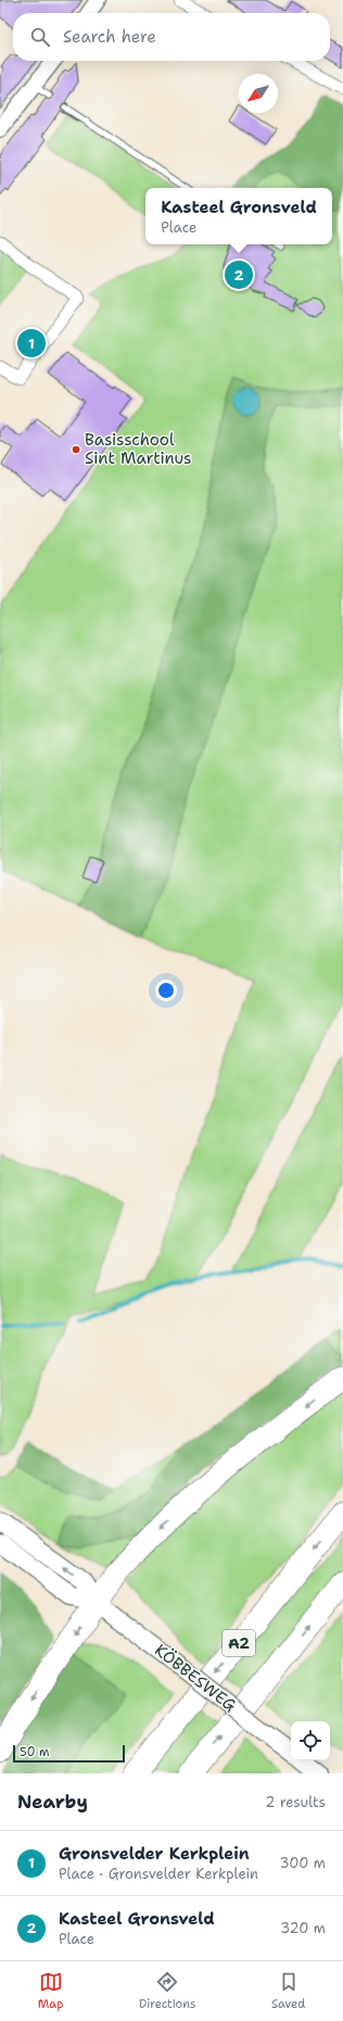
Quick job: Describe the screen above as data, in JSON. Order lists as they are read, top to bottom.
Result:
{
  "streets": {
    "highway": ["A2"],
    "main road": ["KÖBBESWEG"]
  },
  "places": ["Basisschool Sint Martinus"],
  "scale_bar": "50 m",
  "north": "bottom left",
  "page": {
    "search": "Search here",
    "popup": ["Kasteel Gronsveld", "Place"],
    "pins": ["2", "1"],
    "scale": "50 m",
    "heading": ["Nearby", "2 results"],
    "list": [
      {
        "mark": "1",
        "name": "Gronsvelder Kerkplein",
        "note": "Place · Gronsvelder Kerkplein",
        "value": "300 m"
      },
      {
        "mark": "2",
        "name": "Kasteel Gronsveld",
        "note": "Place",
        "value": "320 m"
      }
    ],
    "nav": ["Map", "Directions", "Saved"]
  }
}
